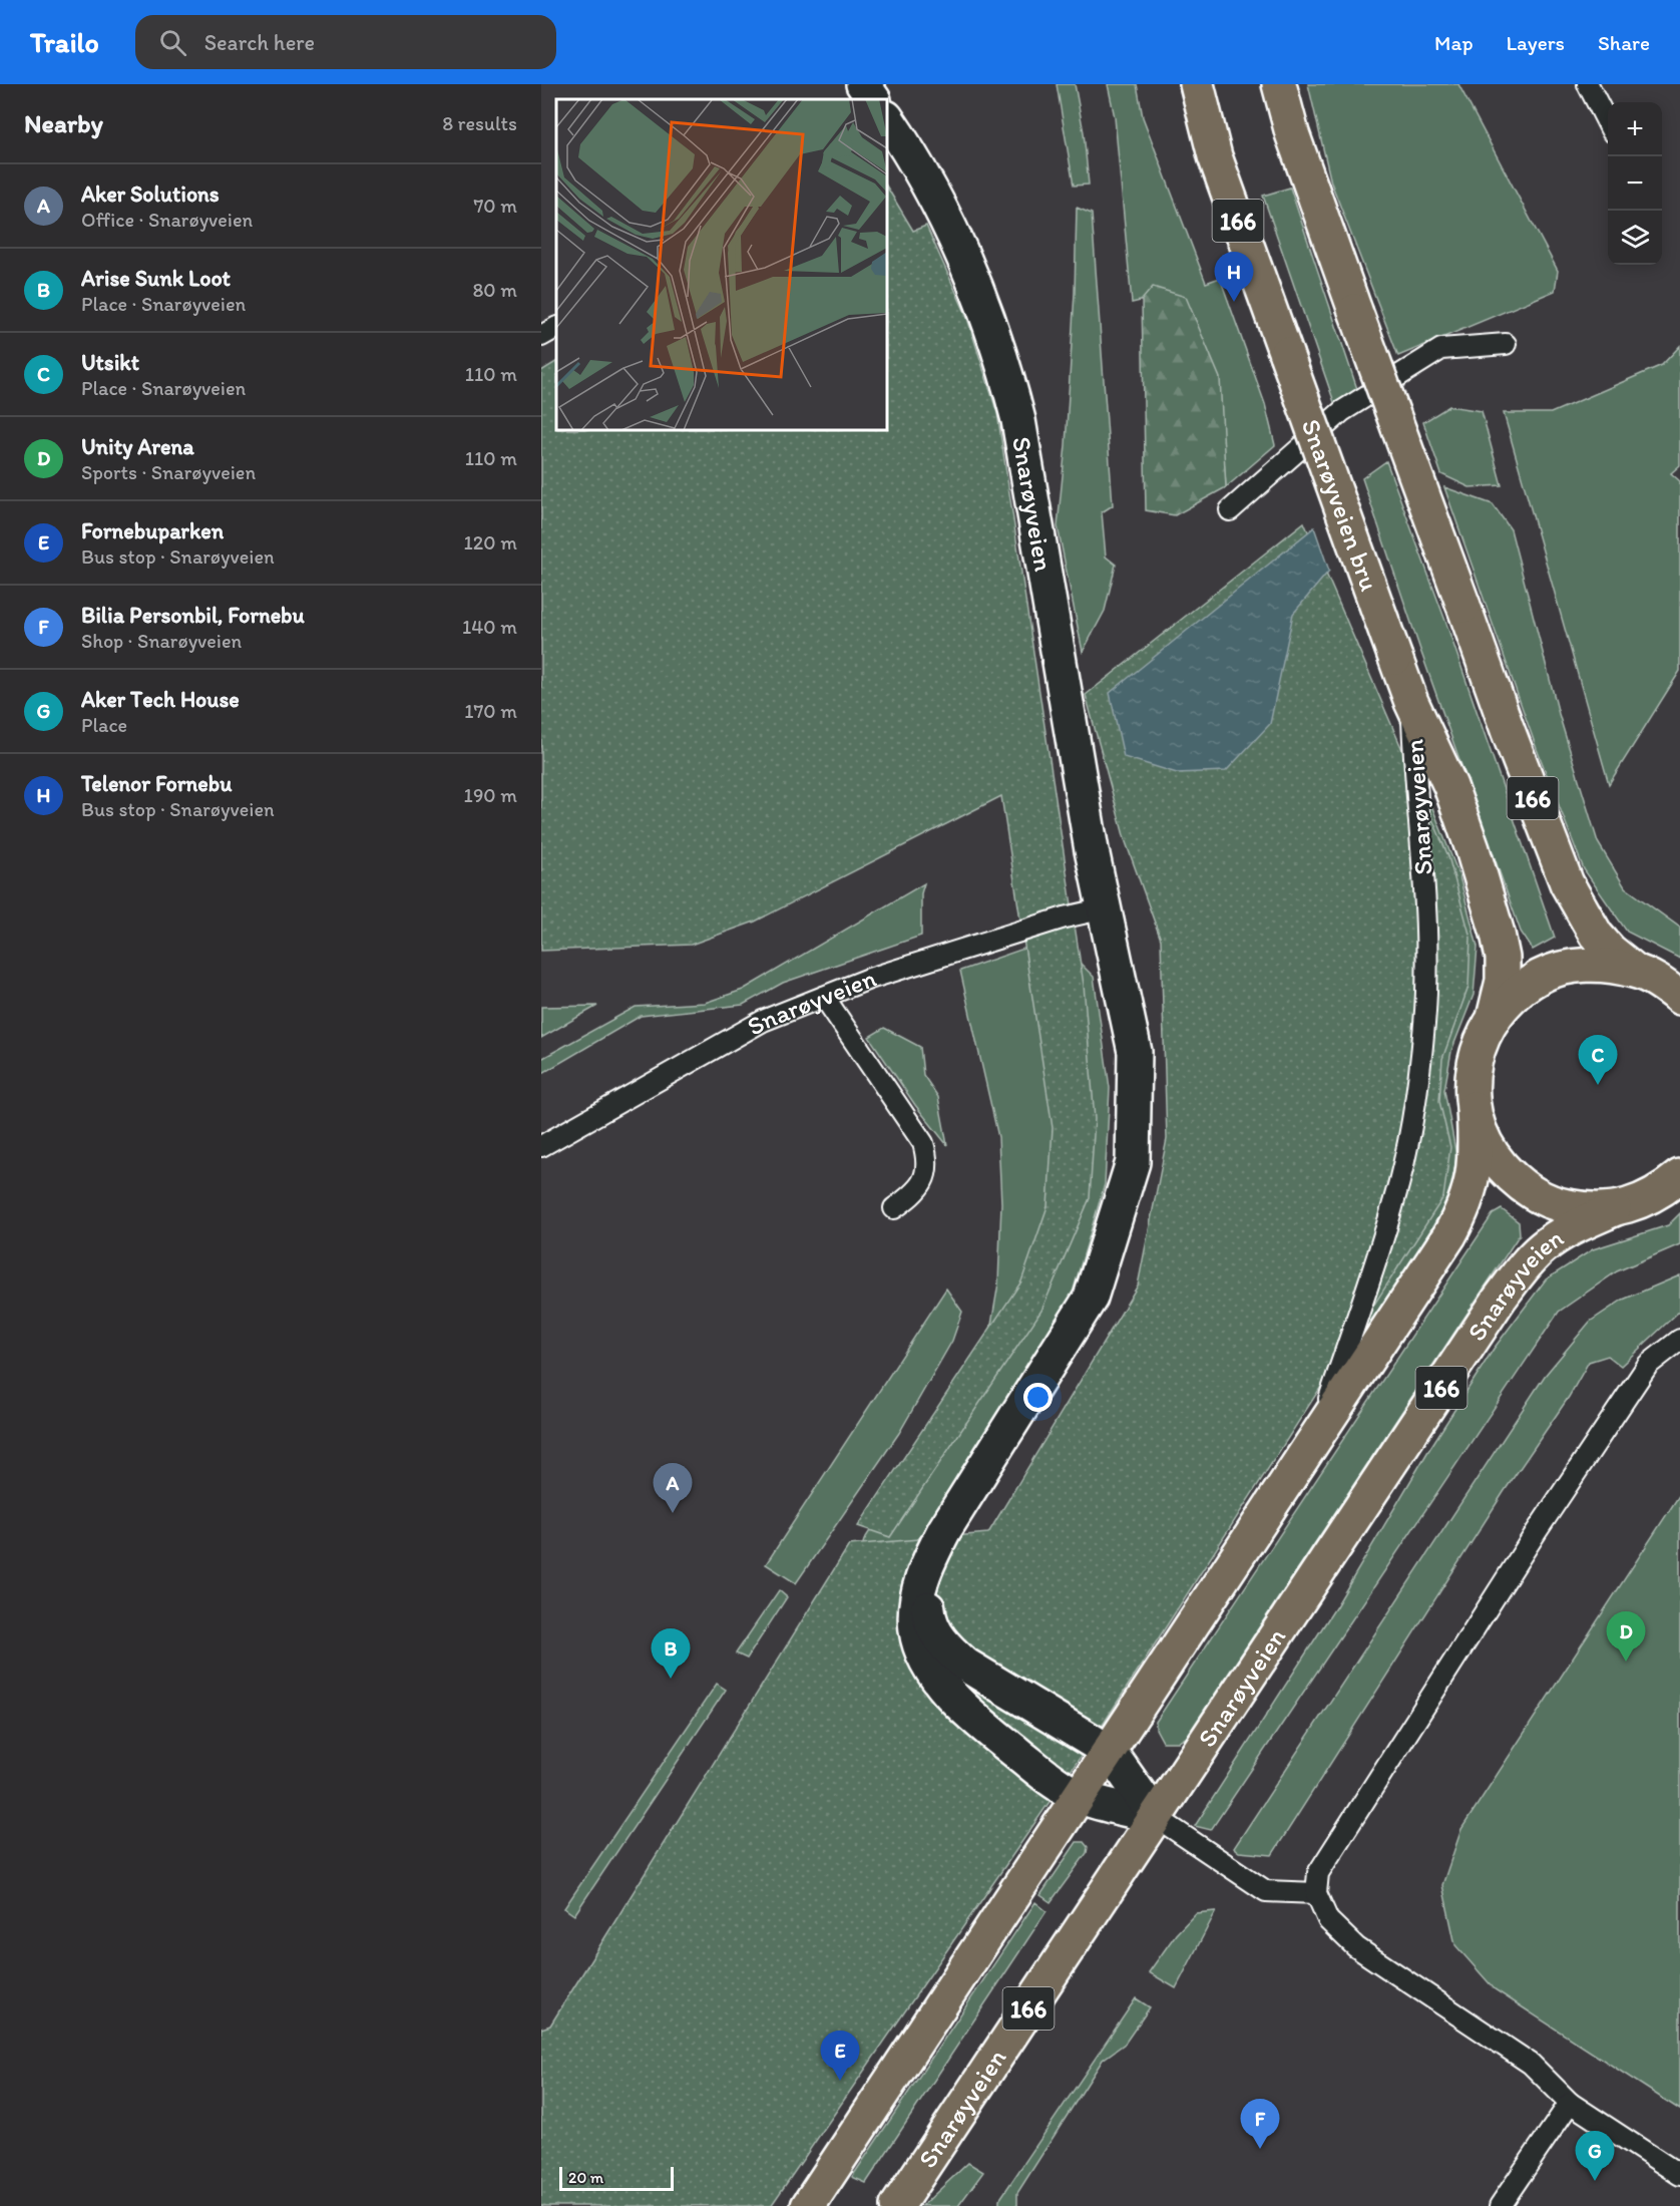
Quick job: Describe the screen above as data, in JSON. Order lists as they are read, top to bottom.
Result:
{
  "streets": {
    "main road": ["166", "Snarøyveien", "Snarøyveien bru"]
  },
  "crossings": [
    ["166", "Snarøyveien"],
    ["Snarøyveien", "Snarøyveien bru"]
  ],
  "scale_bar": "20 m",
  "page": {
    "header": "Trailo",
    "search": "Search here",
    "nav": ["Map", "Layers", "Share"],
    "heading": ["Nearby", "8 results"],
    "map_buttons": ["+", "−"],
    "list": [
      {
        "mark": "A",
        "name": "Aker Solutions",
        "note": "Office · Snarøyveien",
        "value": "70 m"
      },
      {
        "mark": "B",
        "name": "Arise Sunk Loot",
        "note": "Place · Snarøyveien",
        "value": "80 m"
      },
      {
        "mark": "C",
        "name": "Utsikt",
        "note": "Place · Snarøyveien",
        "value": "110 m"
      },
      {
        "mark": "D",
        "name": "Unity Arena",
        "note": "Sports · Snarøyveien",
        "value": "110 m"
      },
      {
        "mark": "E",
        "name": "Fornebuparken",
        "note": "Bus stop · Snarøyveien",
        "value": "120 m"
      },
      {
        "mark": "F",
        "name": "Bilia Personbil, Fornebu",
        "note": "Shop · Snarøyveien",
        "value": "140 m"
      },
      {
        "mark": "G",
        "name": "Aker Tech House",
        "note": "Place",
        "value": "170 m"
      },
      {
        "mark": "H",
        "name": "Telenor Fornebu",
        "note": "Bus stop · Snarøyveien",
        "value": "190 m"
      }
    ],
    "pins": [
      "H",
      "C",
      "A",
      "D",
      "B",
      "E",
      "F",
      "G"
    ],
    "scale": "20 m"
  }
}
